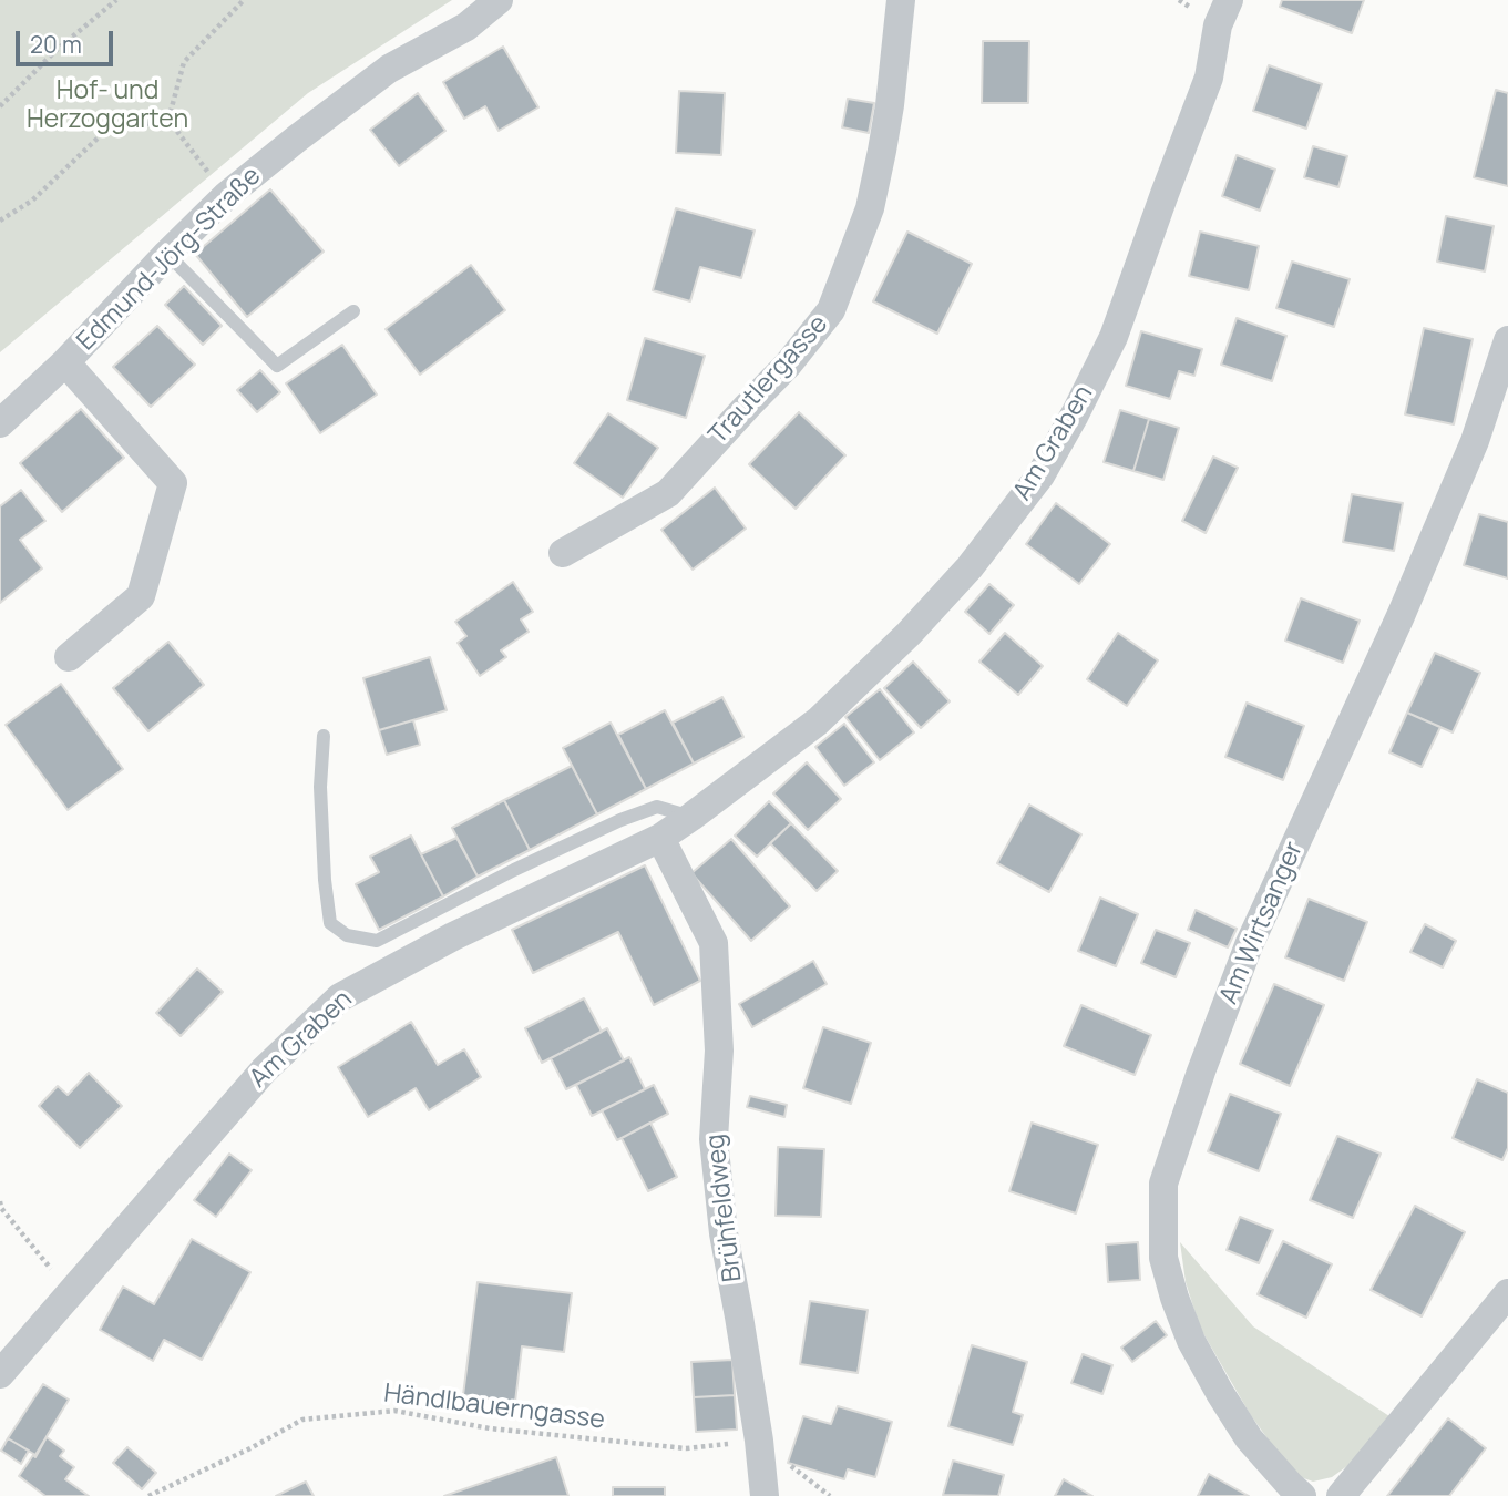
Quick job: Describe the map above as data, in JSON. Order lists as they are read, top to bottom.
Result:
{
  "streets": {
    "street": [
      "Edmund-Jörg-Straße",
      "Trautlergasse",
      "Am Graben",
      "Am Wirtsanger",
      "Brühfeldweg"
    ],
    "path": ["Händlbauerngasse"]
  },
  "crossings": [
    ["Am Graben", "Brühfeldweg"],
    ["Brühfeldweg", "Händlbauerngasse"]
  ],
  "parks": ["Hof- und Herzoggarten"],
  "scale_bar": "20 m"
}
